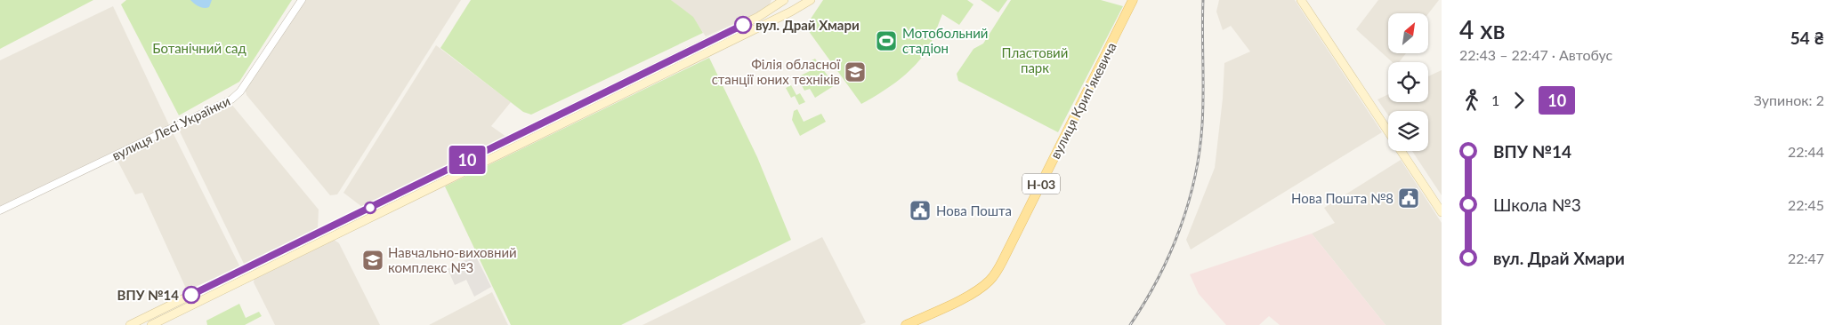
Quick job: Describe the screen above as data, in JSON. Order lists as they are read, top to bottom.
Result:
{
  "streets": {
    "main road": ["вулиця Крипʼякевича", "Н-03"],
    "street": ["вулиця Лесі Українки"]
  },
  "parks": ["Ботанічний сад", "Пластовий парк"],
  "places": {
    "other": ["вул. Драй Хмари", "ВПУ №14"],
    "sports": ["Мотобольний стадіон"],
    "school or university": ["Філія обласної станції юних техніків", "Навчально-виховний комплекс №3"],
    "public building": ["Нова Пошта №8", "Нова Пошта"]
  },
  "lines": ["bus line 10"],
  "north": "top right",
  "page": {
    "on_map": "10",
    "heading": ["4 хв", "22:43 – 22:47 · Автобус", "54 ₴"],
    "legs": ["1", "10", "Зупинок: 2"],
    "list": [
      {
        "name": "ВПУ №14",
        "value": "22:44"
      },
      {
        "name": "Школа №3",
        "value": "22:45"
      },
      {
        "name": "вул. Драй Хмари",
        "value": "22:47"
      }
    ]
  }
}
